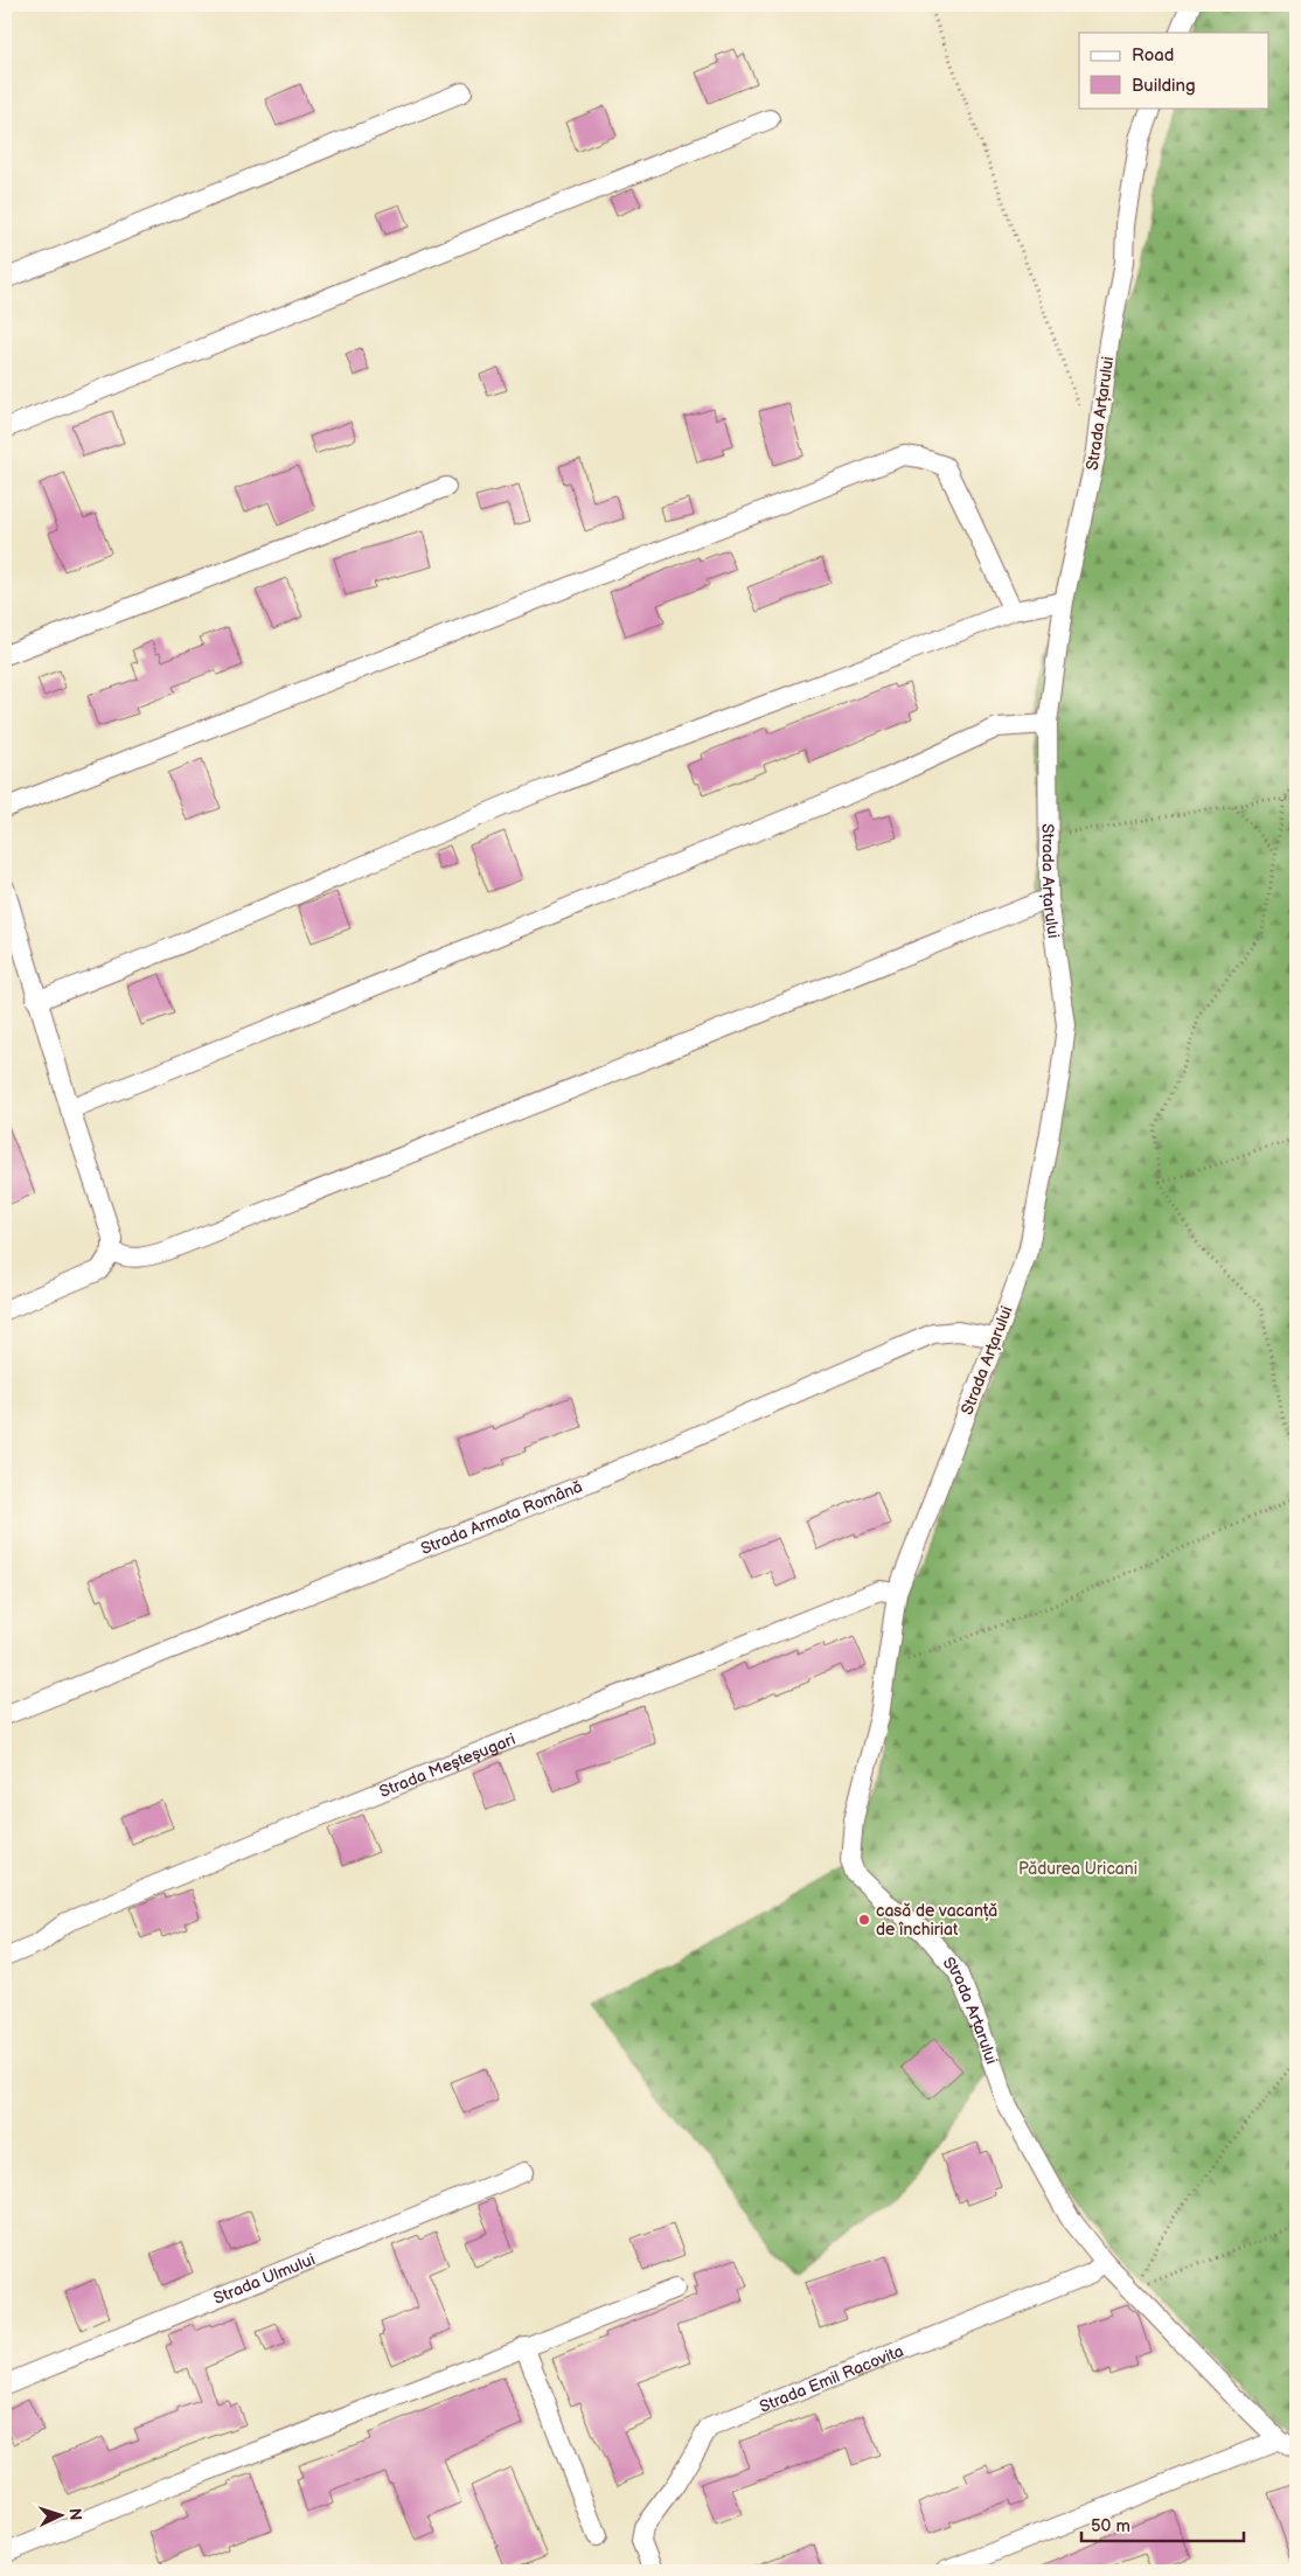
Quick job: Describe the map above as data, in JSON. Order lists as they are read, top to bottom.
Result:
{
  "streets": {
    "street": [
      "Strada Arțarului",
      "Strada Armata Română",
      "Strada Meșteșugari",
      "Strada Ulmului",
      "Strada Emil Racovita"
    ]
  },
  "crossings": [
    ["Strada Arțarului", "Strada Armata Română"],
    ["Strada Arțarului", "Strada Meșteșugari"],
    ["Strada Arțarului", "Strada Emil Racovita"]
  ],
  "parks": ["Pădurea Uricani"],
  "places": ["casă de vacanță de închiriat"],
  "legend": ["Road", "Building"],
  "scale_bar": "50 m",
  "north": "right"
}
